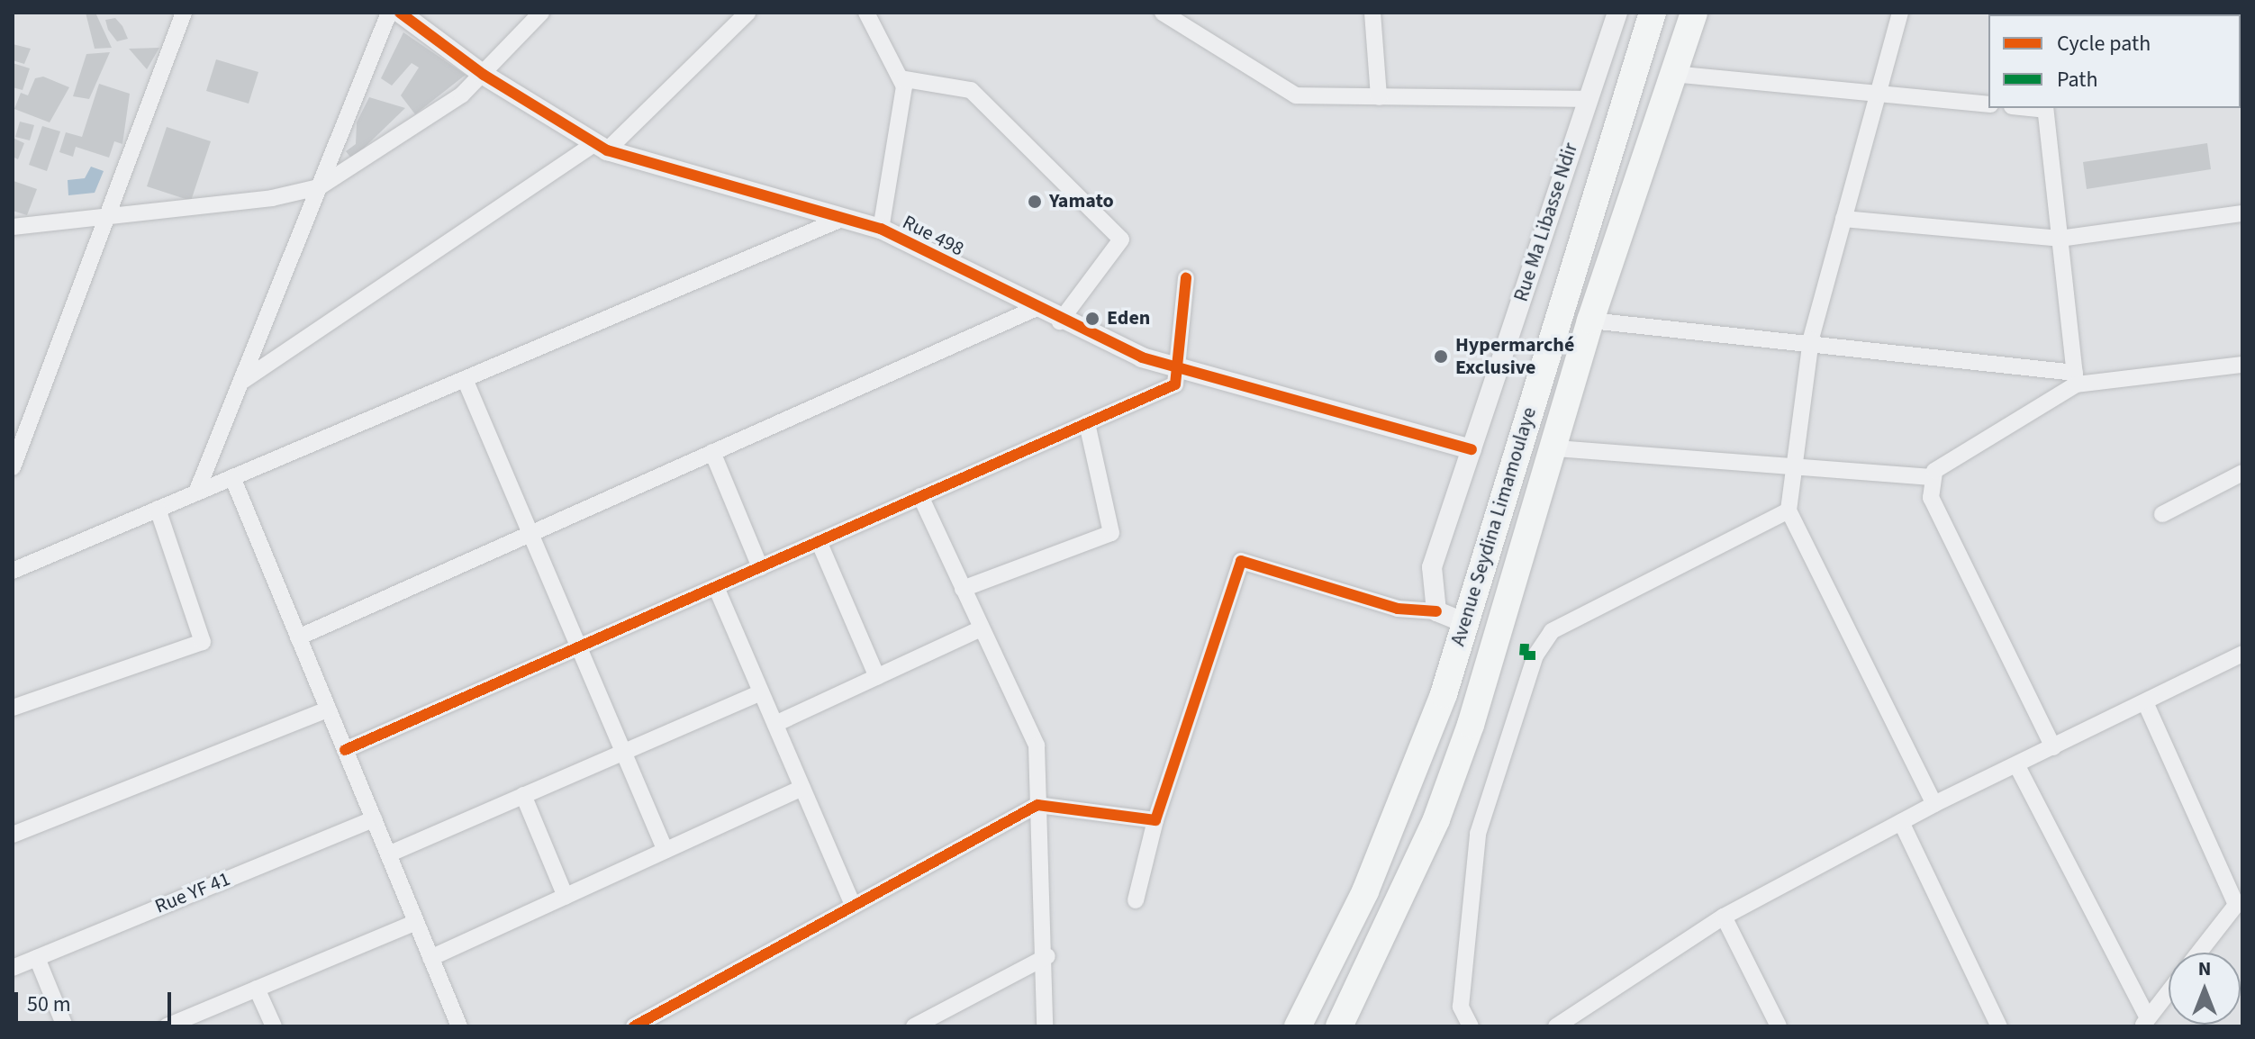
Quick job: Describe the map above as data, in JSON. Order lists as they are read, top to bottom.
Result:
{
  "streets": {
    "highway": ["Avenue Seydina Limamoulaye"],
    "street": ["Rue Ma Libasse Ndir", "Rue 498", "Rue YF 41"]
  },
  "crossings": [
    ["Rue Ma Libasse Ndir", "Rue 498"]
  ],
  "places": ["Yamato", "Eden", "Hypermarché Exclusive"],
  "legend": ["Cycle path", "Path"],
  "scale_bar": "50 m",
  "north": "top"
}
